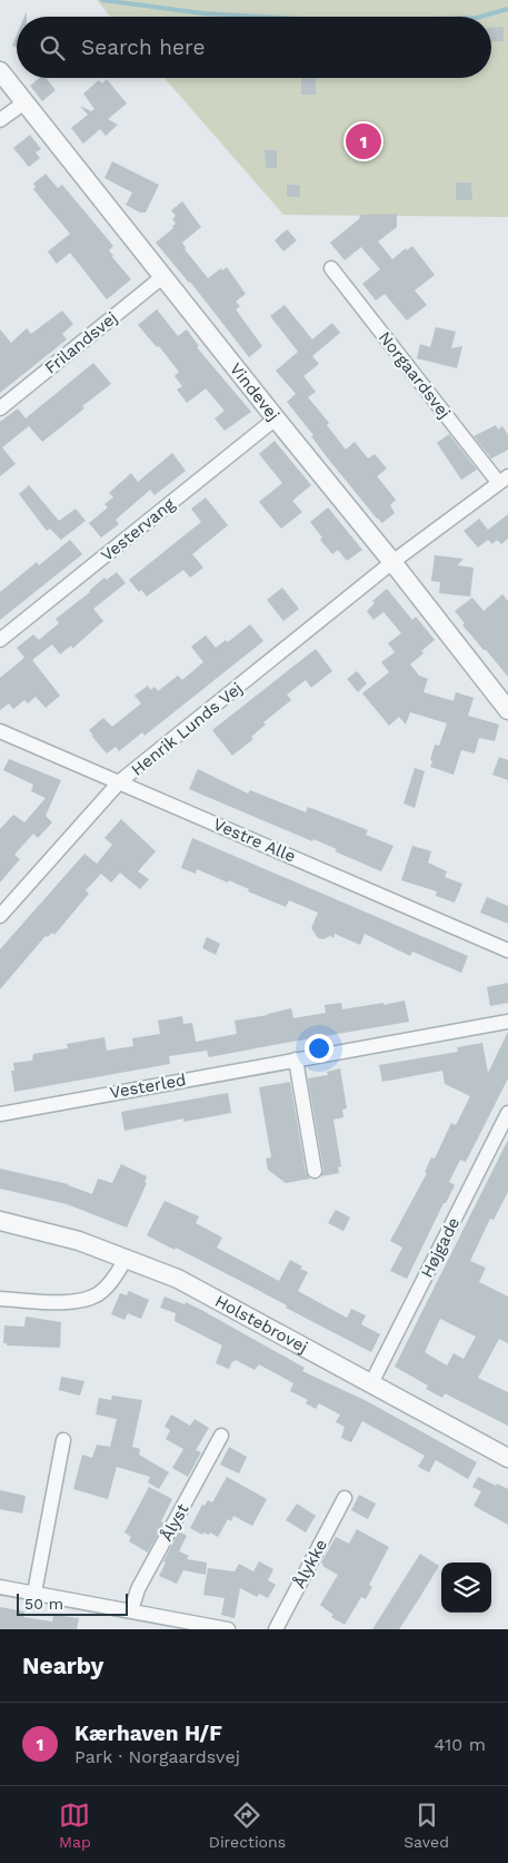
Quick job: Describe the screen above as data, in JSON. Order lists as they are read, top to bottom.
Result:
{
  "streets": {
    "street": [
      "Frilandsvej",
      "Norgaardsvej",
      "Vindevej",
      "Vestervang",
      "Henrik Lunds Vej",
      "Vestre Alle",
      "Vesterled",
      "Højgade",
      "Holstebrovej",
      "Ålyst",
      "Ålykke"
    ]
  },
  "crossings": [
    ["Frilandsvej", "Vindevej"],
    ["Norgaardsvej", "Vindevej"],
    ["Norgaardsvej", "Henrik Lunds Vej"],
    ["Vindevej", "Vestervang"],
    ["Vindevej", "Henrik Lunds Vej"],
    ["Henrik Lunds Vej", "Vestre Alle"],
    ["Højgade", "Holstebrovej"]
  ],
  "scale_bar": "50 m",
  "page": {
    "search": "Search here",
    "pins": "1",
    "scale": "50 m",
    "heading": "Nearby",
    "list": [
      {
        "mark": "1",
        "name": "Kærhaven H/F",
        "note": "Park · Norgaardsvej",
        "value": "410 m"
      }
    ],
    "nav": ["Map", "Directions", "Saved"]
  }
}
